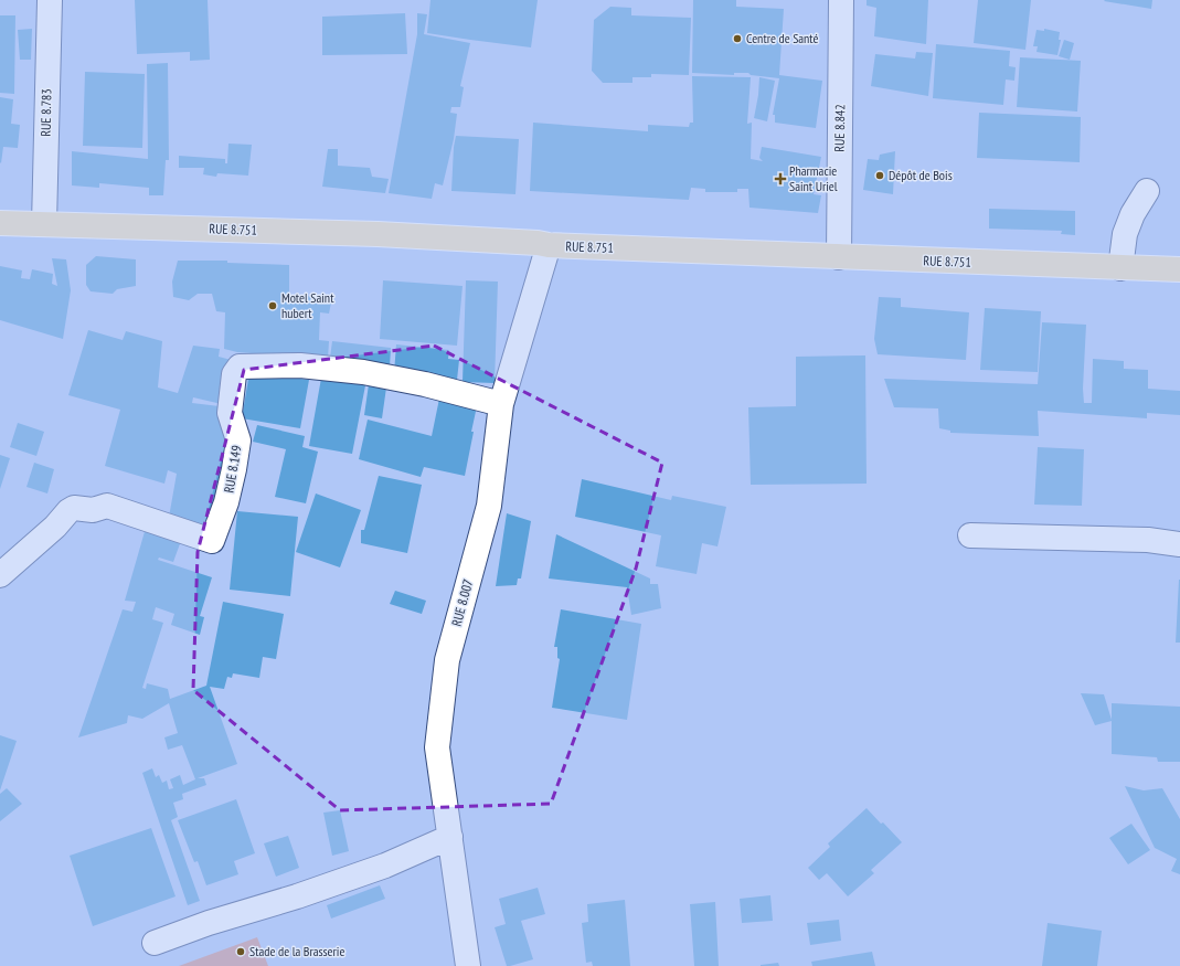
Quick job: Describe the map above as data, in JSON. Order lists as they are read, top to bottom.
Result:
{
  "streets": {
    "main road": ["RUE 8.751"],
    "street": [
      "RUE 8.783",
      "RUE 8.842",
      "RUE 8.149",
      "RUE 8.007"
    ]
  },
  "crossings": [
    ["RUE 8.783", "RUE 8.751"],
    ["RUE 8.842", "RUE 8.751"],
    ["RUE 8.751", "RUE 8.007"],
    ["RUE 8.149", "RUE 8.007"]
  ],
  "places": {
    "other": [
      "Centre de Santé",
      "Dépôt de Bois",
      "Motel Saint hubert",
      "Stade de la Brasserie"
    ],
    "health": ["Pharmacie Saint Uriel"]
  }
}
